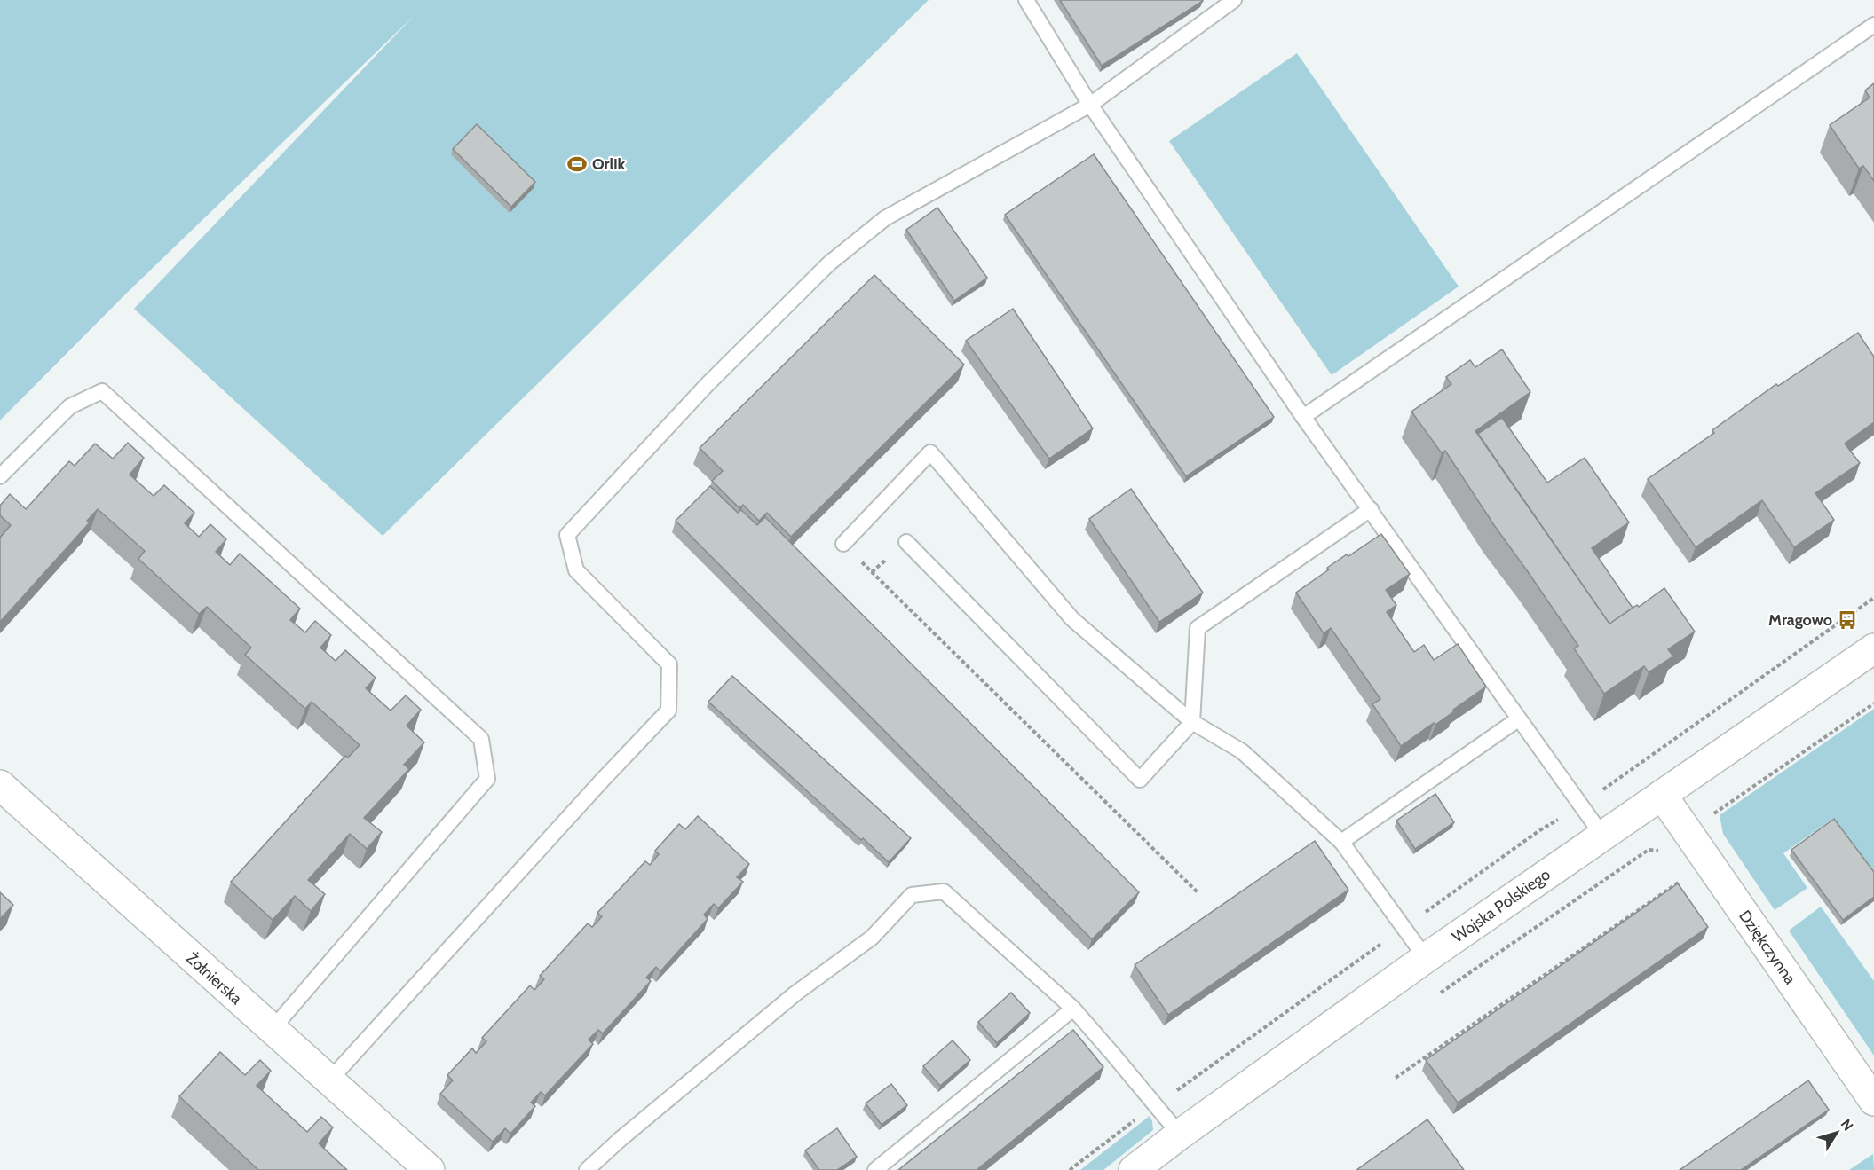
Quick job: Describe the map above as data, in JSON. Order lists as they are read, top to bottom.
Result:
{
  "streets": {
    "street": ["Wojska Polskiego", "Dziękczynna", "Żołnierska"]
  },
  "crossings": [
    ["Wojska Polskiego", "Dziękczynna"]
  ],
  "places": {
    "sports": ["Orlik"],
    "bus stop": ["Mragowo"]
  },
  "north": "top right"
}
